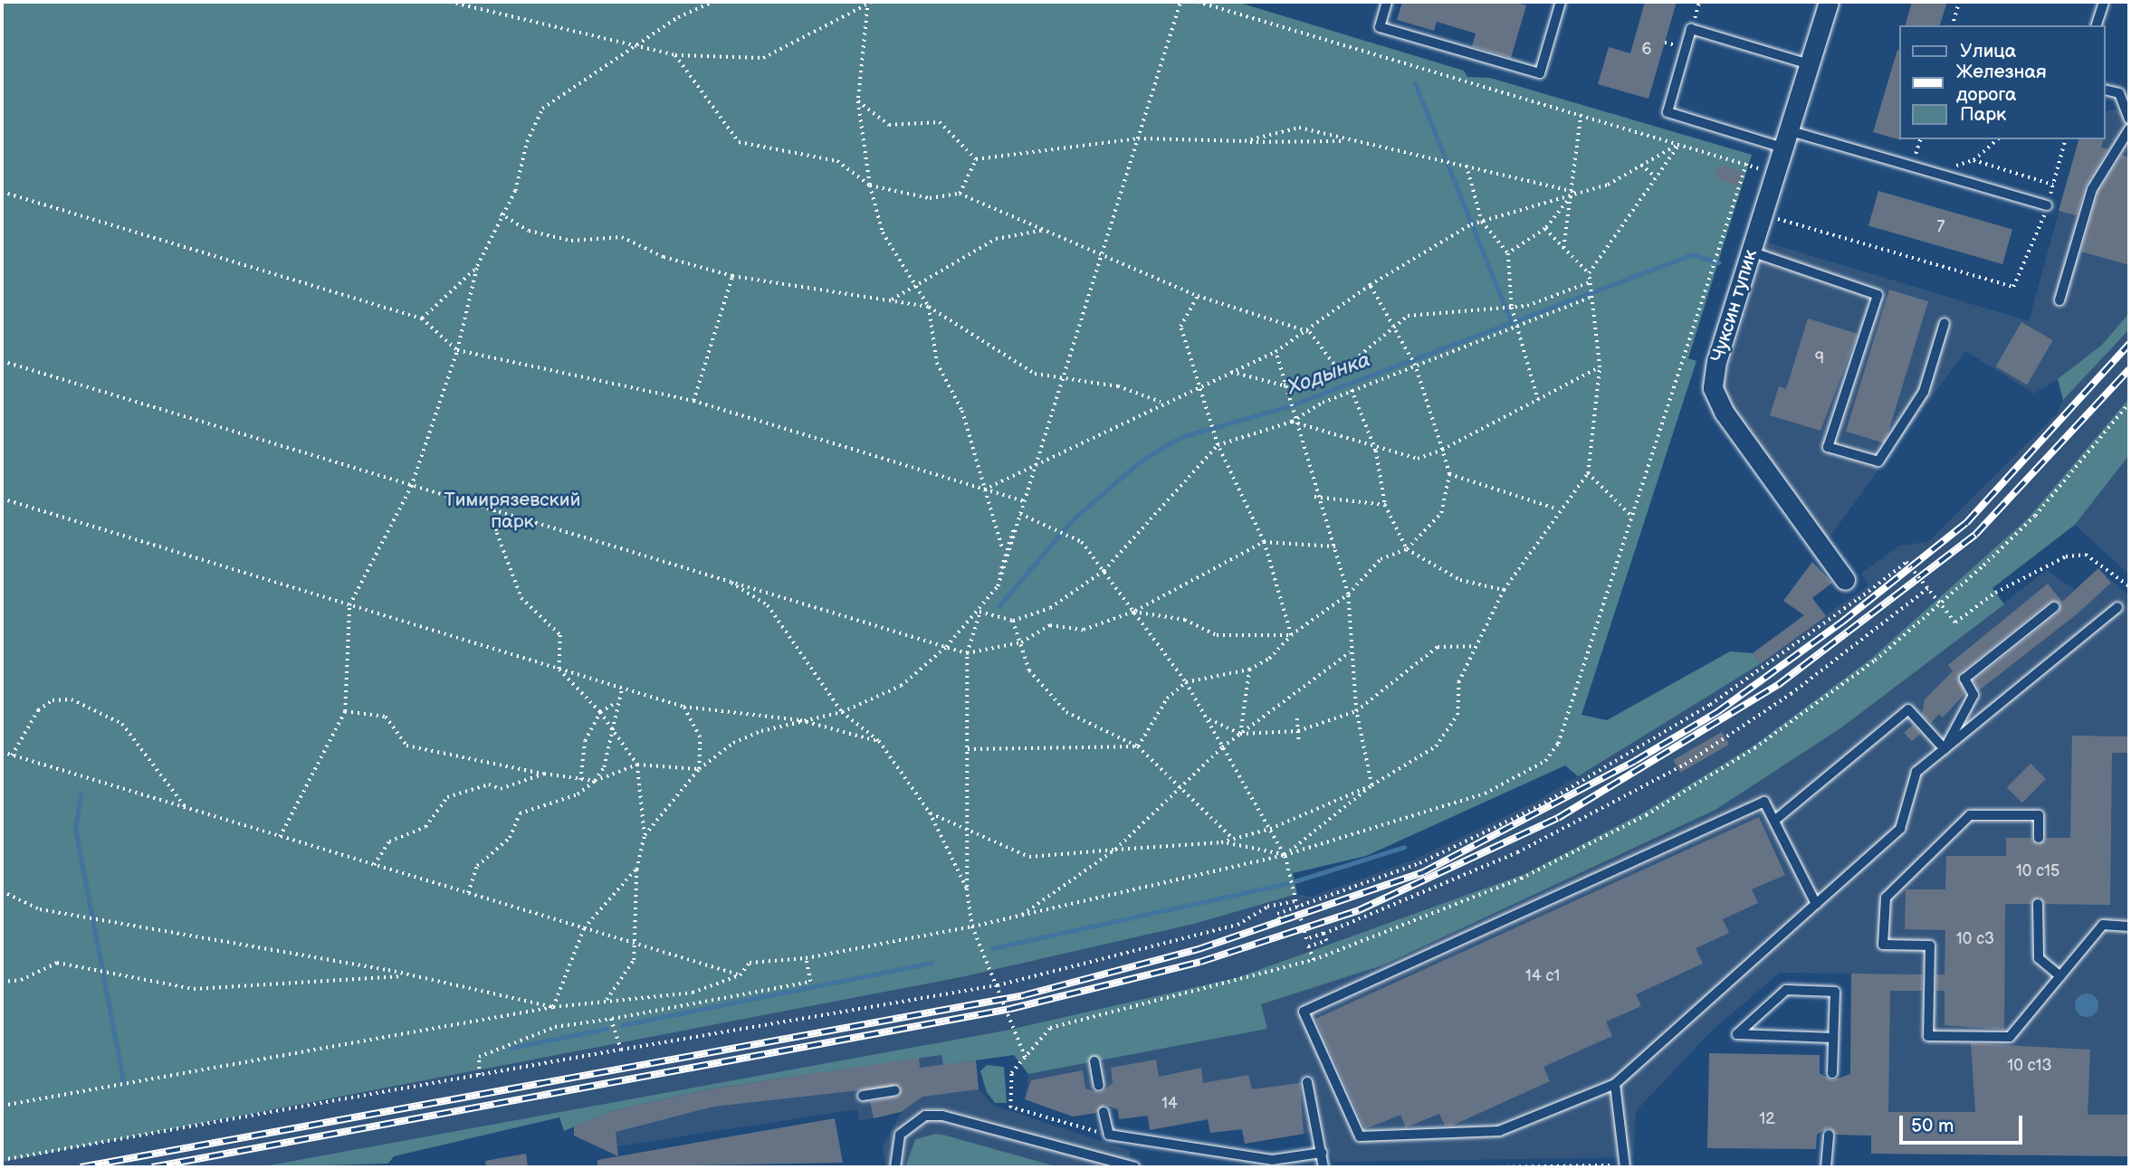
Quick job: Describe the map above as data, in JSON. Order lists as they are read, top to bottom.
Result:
{
  "streets": {
    "street": ["Чуксин тупик"]
  },
  "water": ["Ходынка"],
  "parks": ["Тимирязевский парк"],
  "house_numbers": [
    "6",
    "7",
    "9",
    "10 с15",
    "10 с3",
    "14 с1",
    "10 с13",
    "14",
    "12"
  ],
  "legend": ["Улица", "Железная дорога", "Парк"],
  "scale_bar": "50 m"
}
